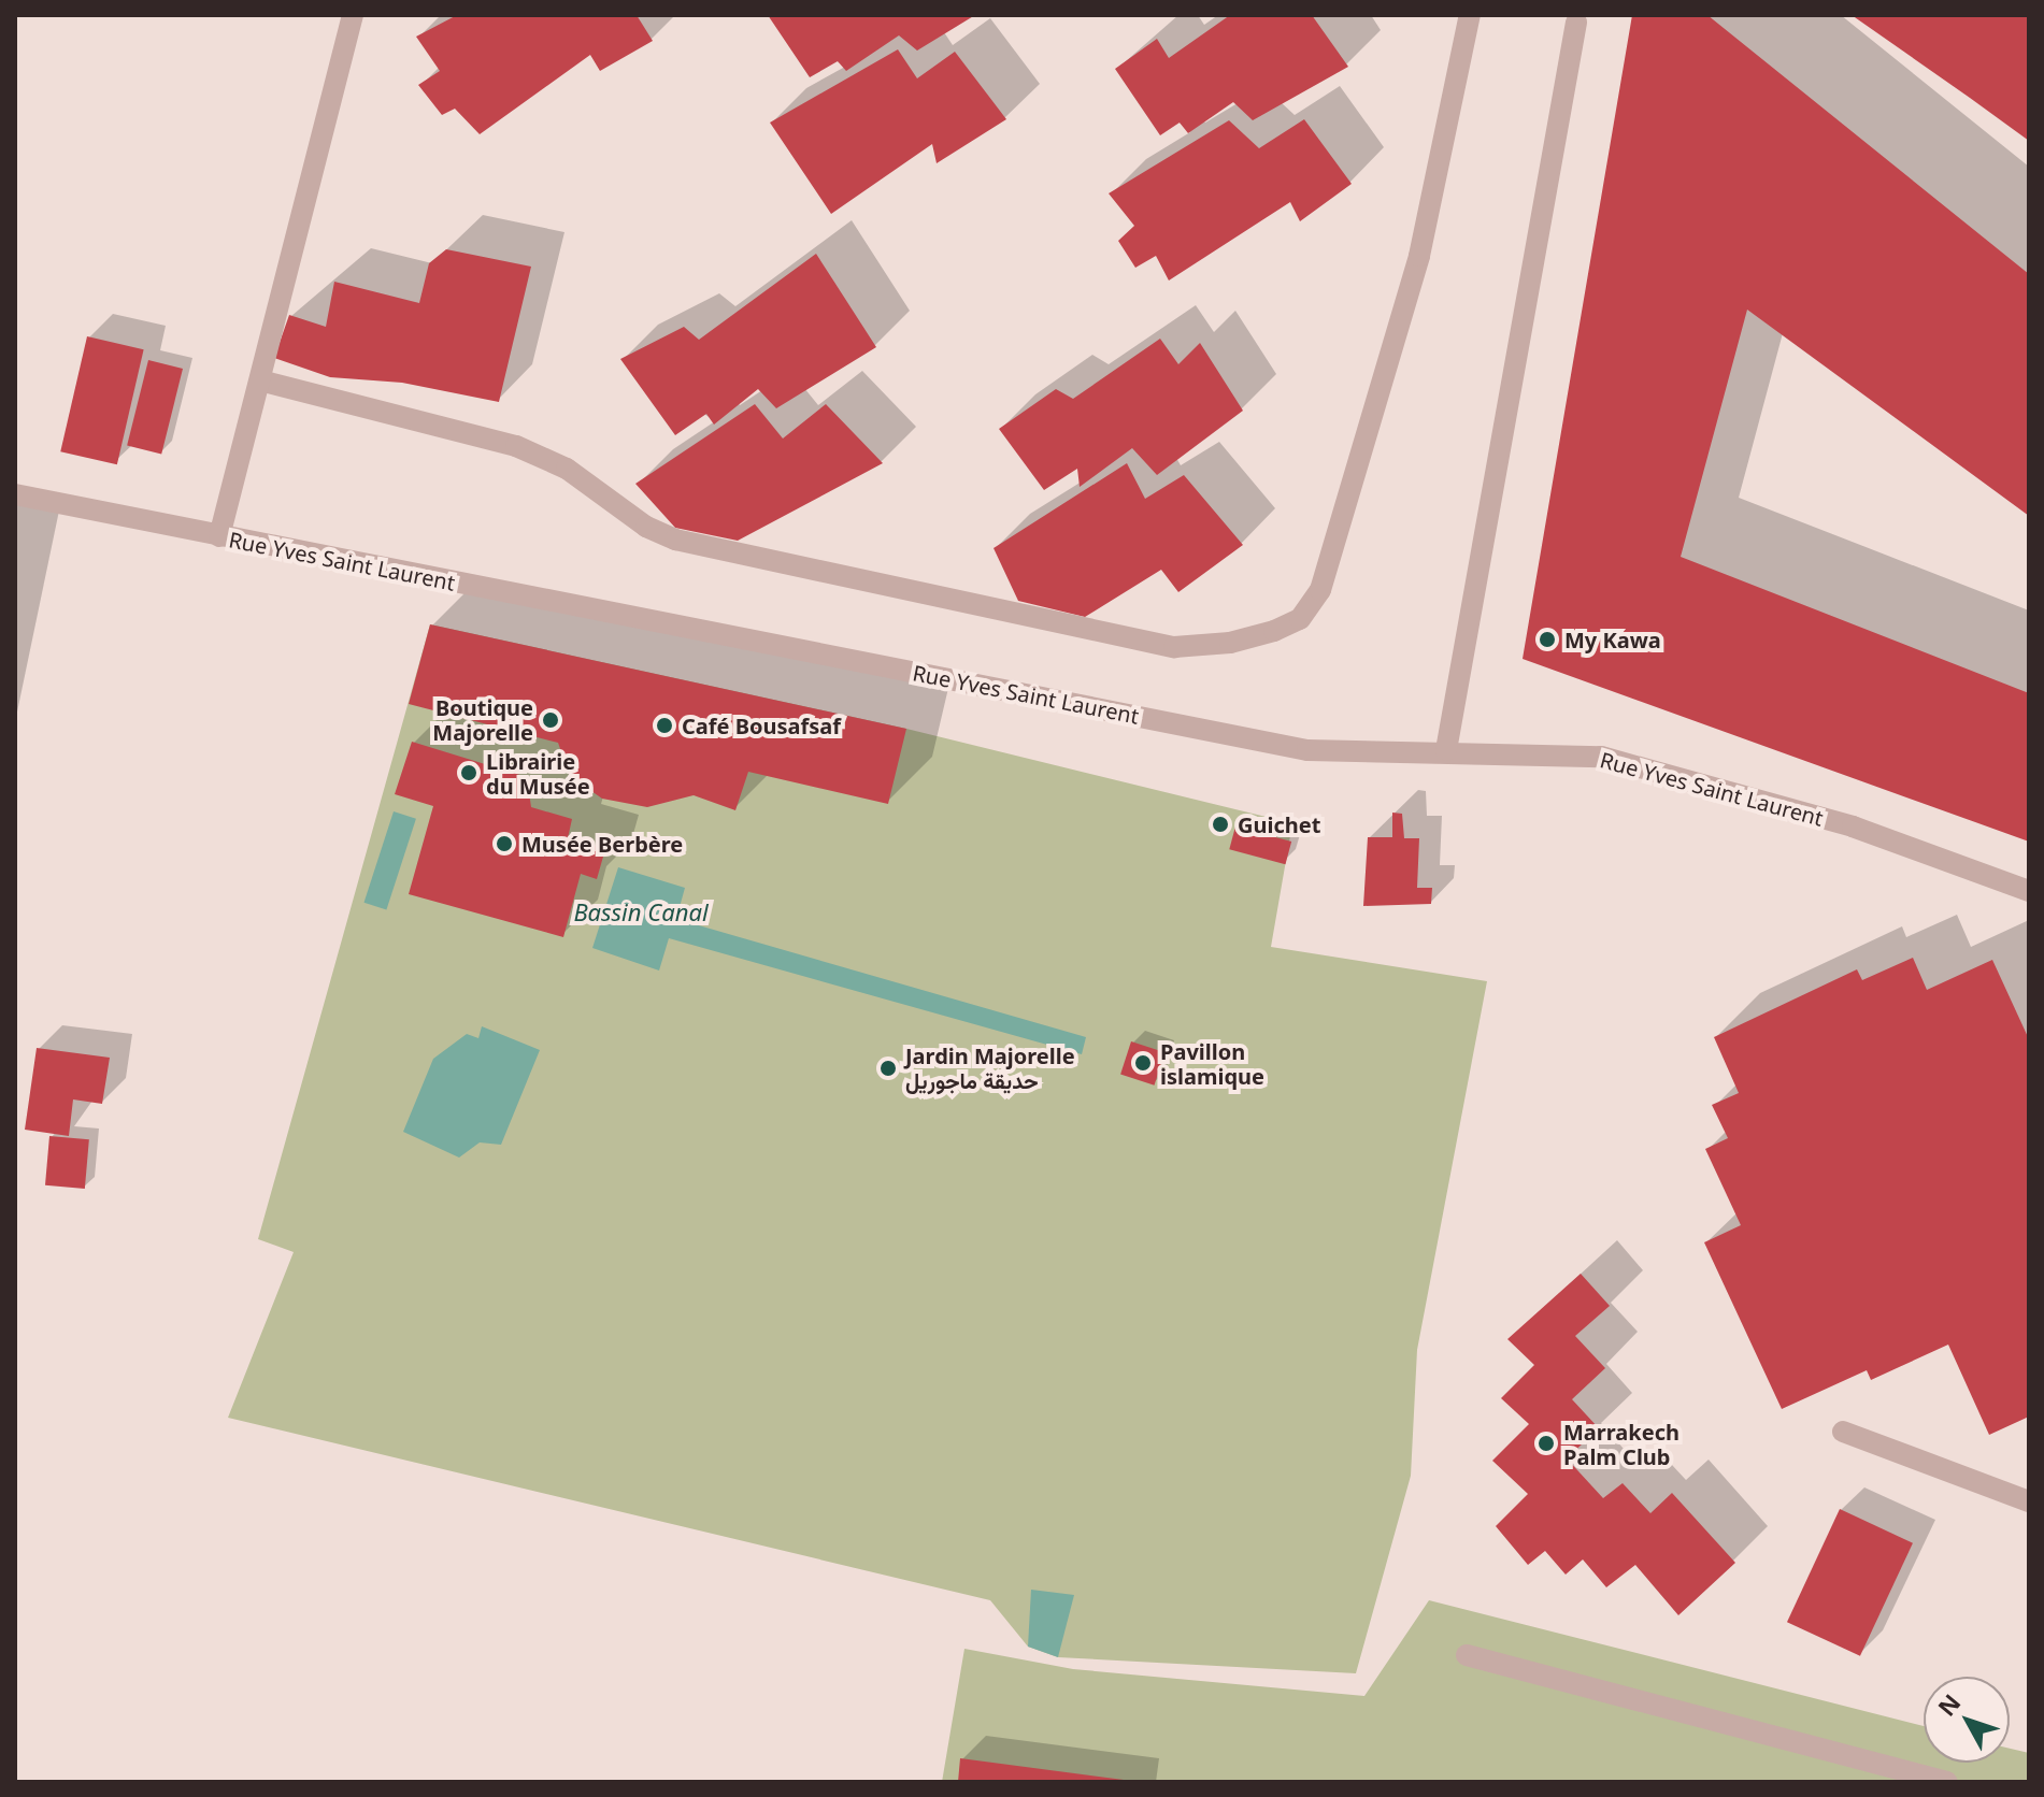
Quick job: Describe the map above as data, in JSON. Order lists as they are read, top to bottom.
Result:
{
  "streets": {
    "street": ["Rue Yves Saint Laurent"]
  },
  "water": ["Bassin Canal"],
  "places": [
    "My Kawa",
    "Boutique Majorelle",
    "Café Bousafsaf",
    "Librairie du Musée",
    "Guichet",
    "Musée Berbère",
    "Pavillon islamique",
    "Jardin Majorelle حديقة ماجوريل",
    "Marrakech Palm Club"
  ],
  "north": "top left"
}
